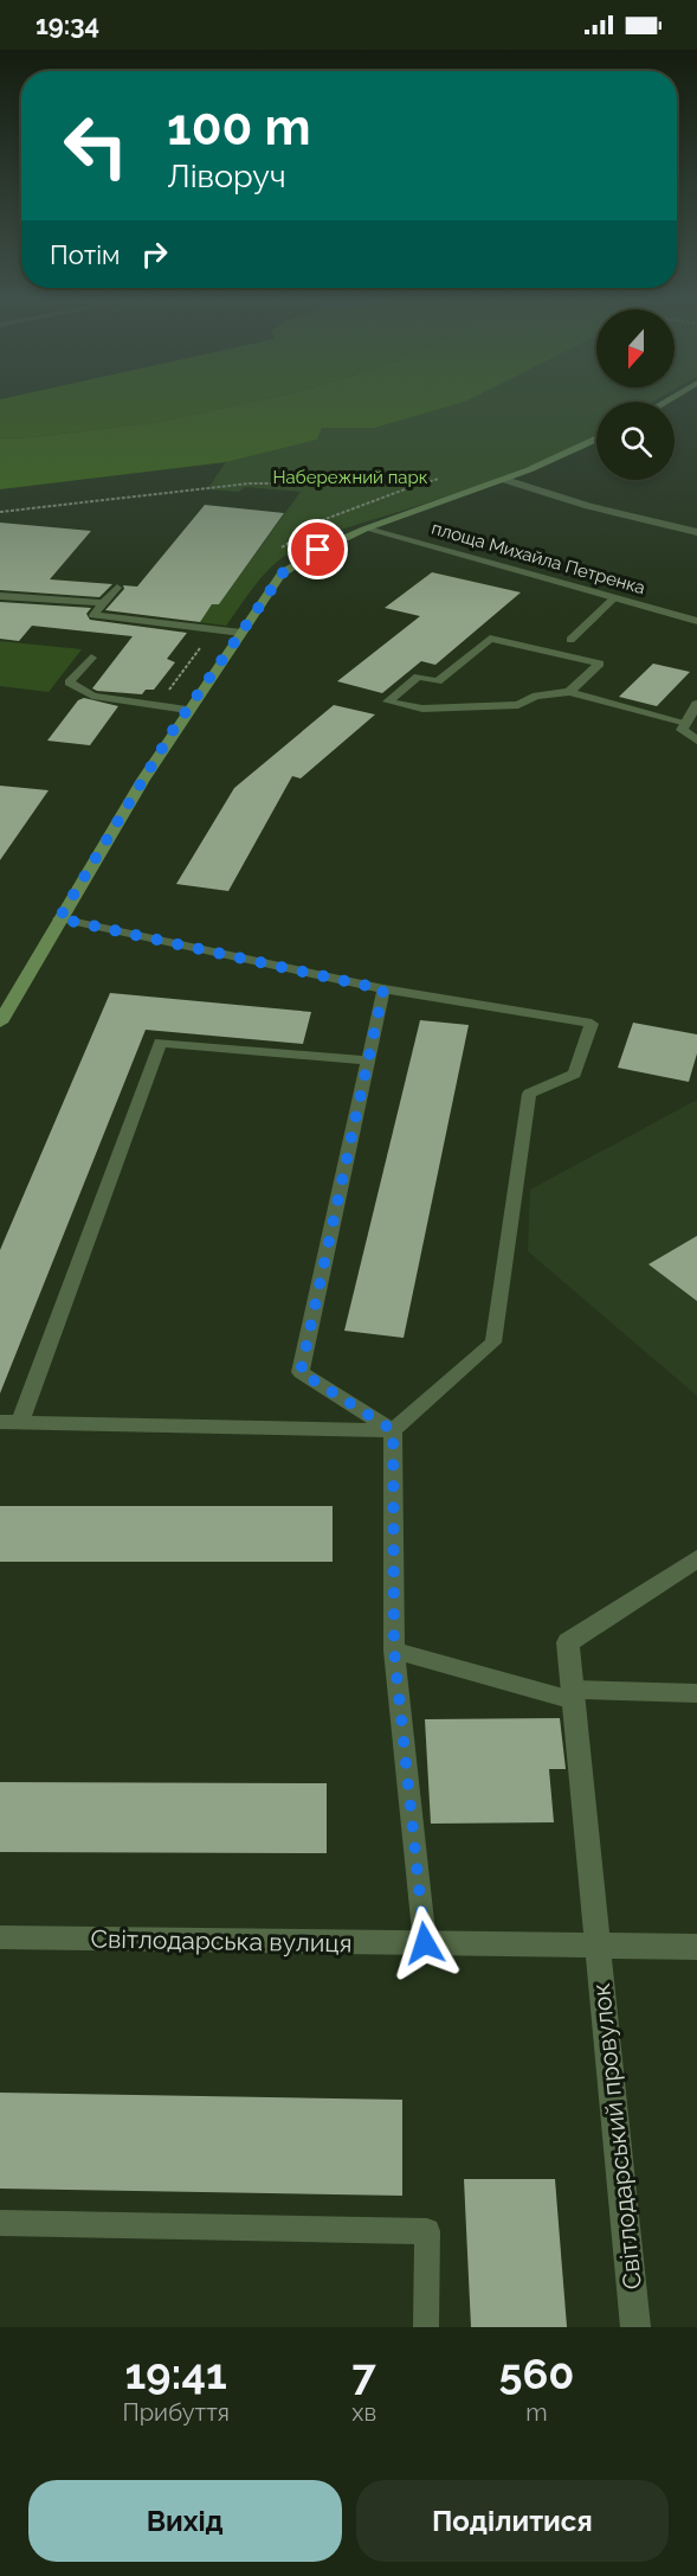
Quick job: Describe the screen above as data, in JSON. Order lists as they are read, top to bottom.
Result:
{
  "streets": {
    "street": ["площа Михайла Петренка", "Світлодарська вулиця", "Світлодарський провулок"]
  },
  "crossings": [
    ["Світлодарська вулиця", "Світлодарський провулок"]
  ],
  "parks": ["Набережний парк"],
  "north": "bottom",
  "page": {
    "status": "19:34",
    "turn": ["100 m", "Ліворуч"],
    "then": "Потім",
    "eta": [
      "19:41",
      "Прибуття",
      "7",
      "хв",
      "560",
      "m"
    ],
    "buttons": ["Вихід", "Поділитися"]
  }
}
